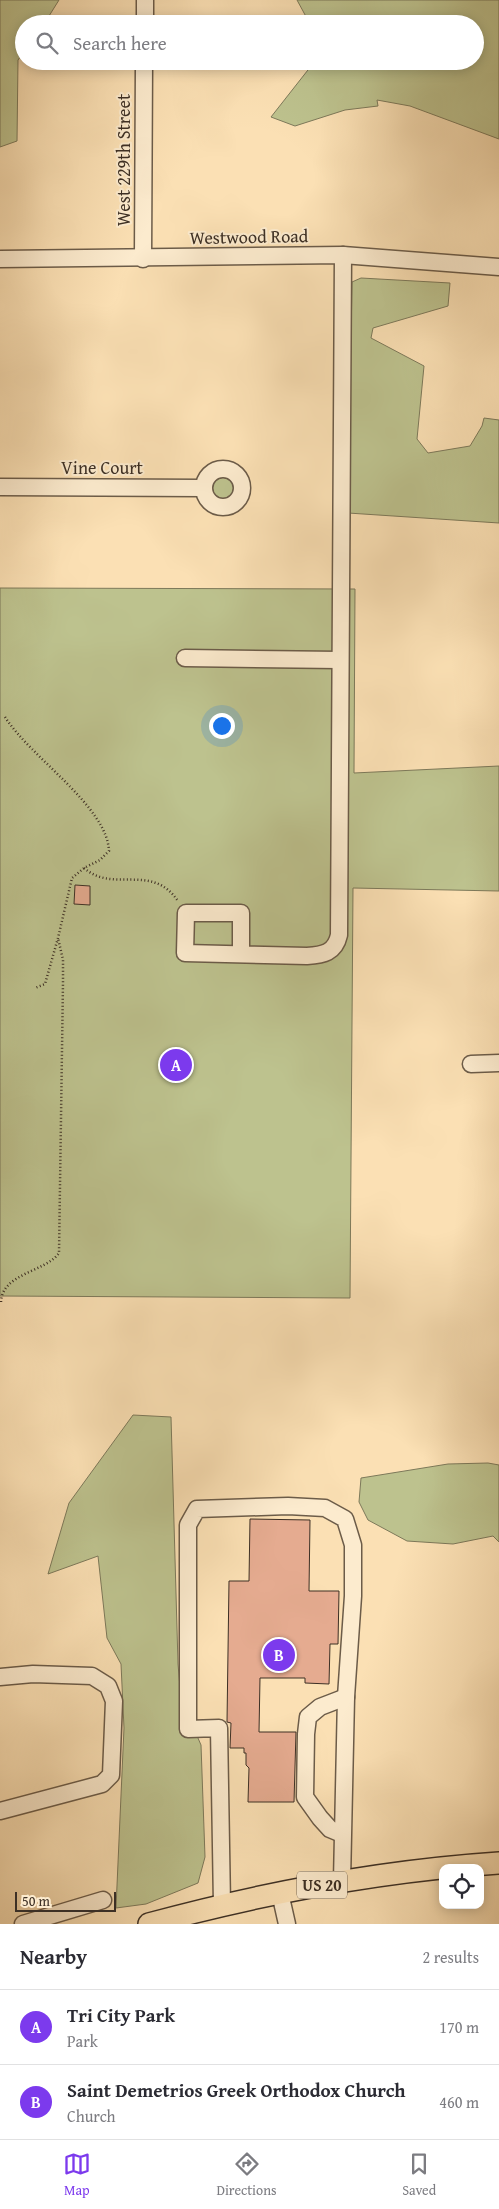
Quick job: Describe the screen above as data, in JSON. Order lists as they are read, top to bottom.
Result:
{
  "streets": {
    "main road": ["US 20"],
    "street": ["West 229th Street", "Westwood Road", "Vine Court"]
  },
  "crossings": [
    ["West 229th Street", "Westwood Road"]
  ],
  "scale_bar": "50 m",
  "page": {
    "search": "Search here",
    "pins": ["A", "B"],
    "scale": "50 m",
    "heading": ["Nearby", "2 results"],
    "list": [
      {
        "mark": "A",
        "name": "Tri City Park",
        "note": "Park",
        "value": "170 m"
      },
      {
        "mark": "B",
        "name": "Saint Demetrios Greek Orthodox Church",
        "note": "Church",
        "value": "460 m"
      }
    ],
    "nav": ["Map", "Directions", "Saved"]
  }
}
